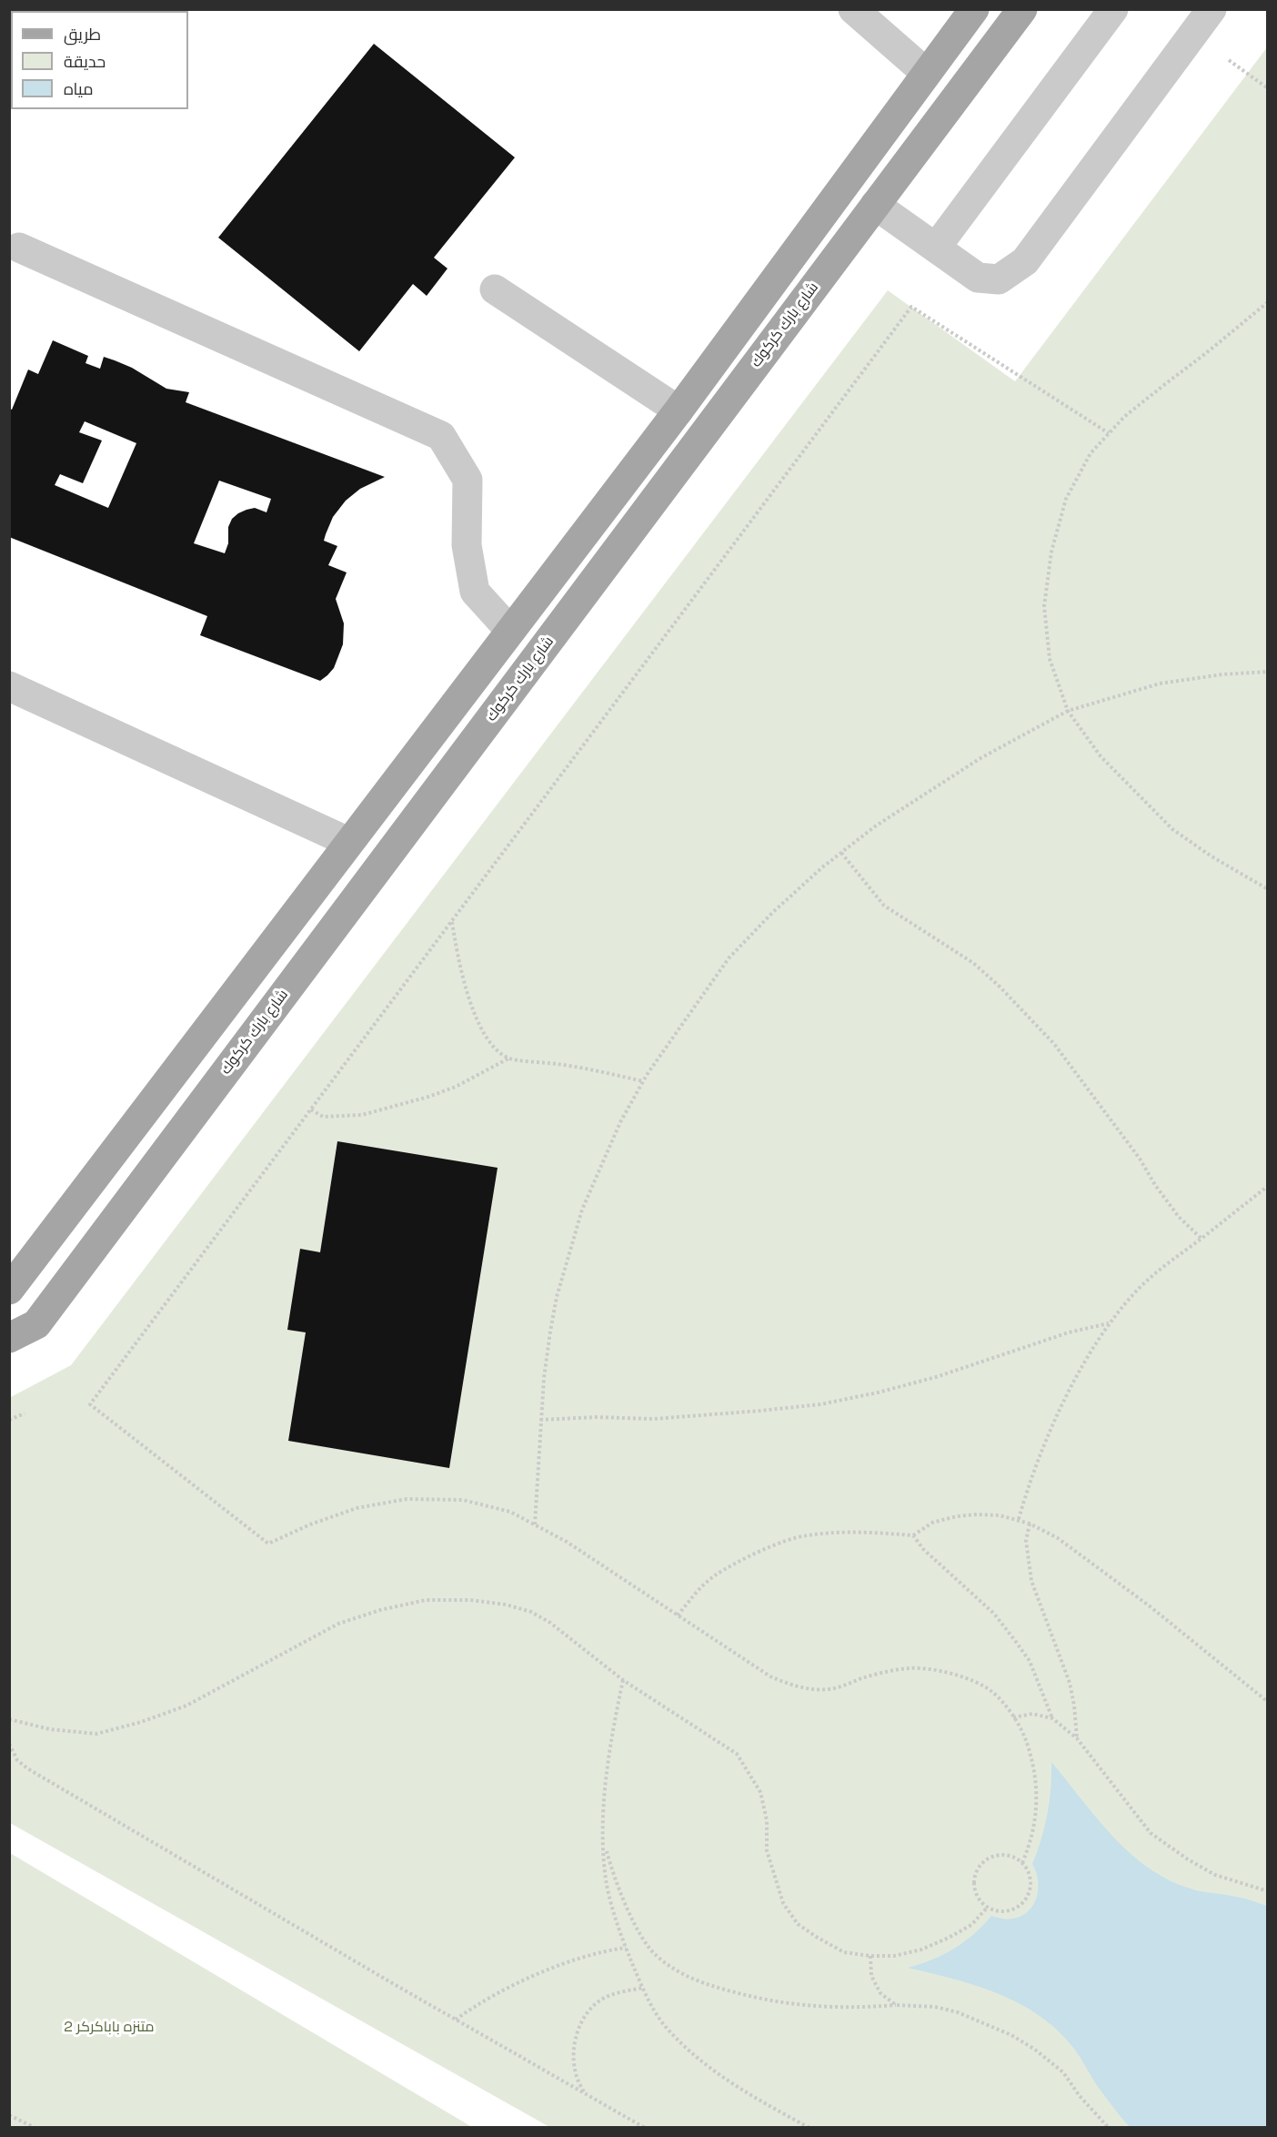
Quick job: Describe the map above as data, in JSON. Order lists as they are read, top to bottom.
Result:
{
  "streets": {
    "main road": ["شارع بارك كركوك"]
  },
  "parks": ["متنزه باباكركر 2"],
  "legend": ["طريق", "حديقة", "مياه"]
}
